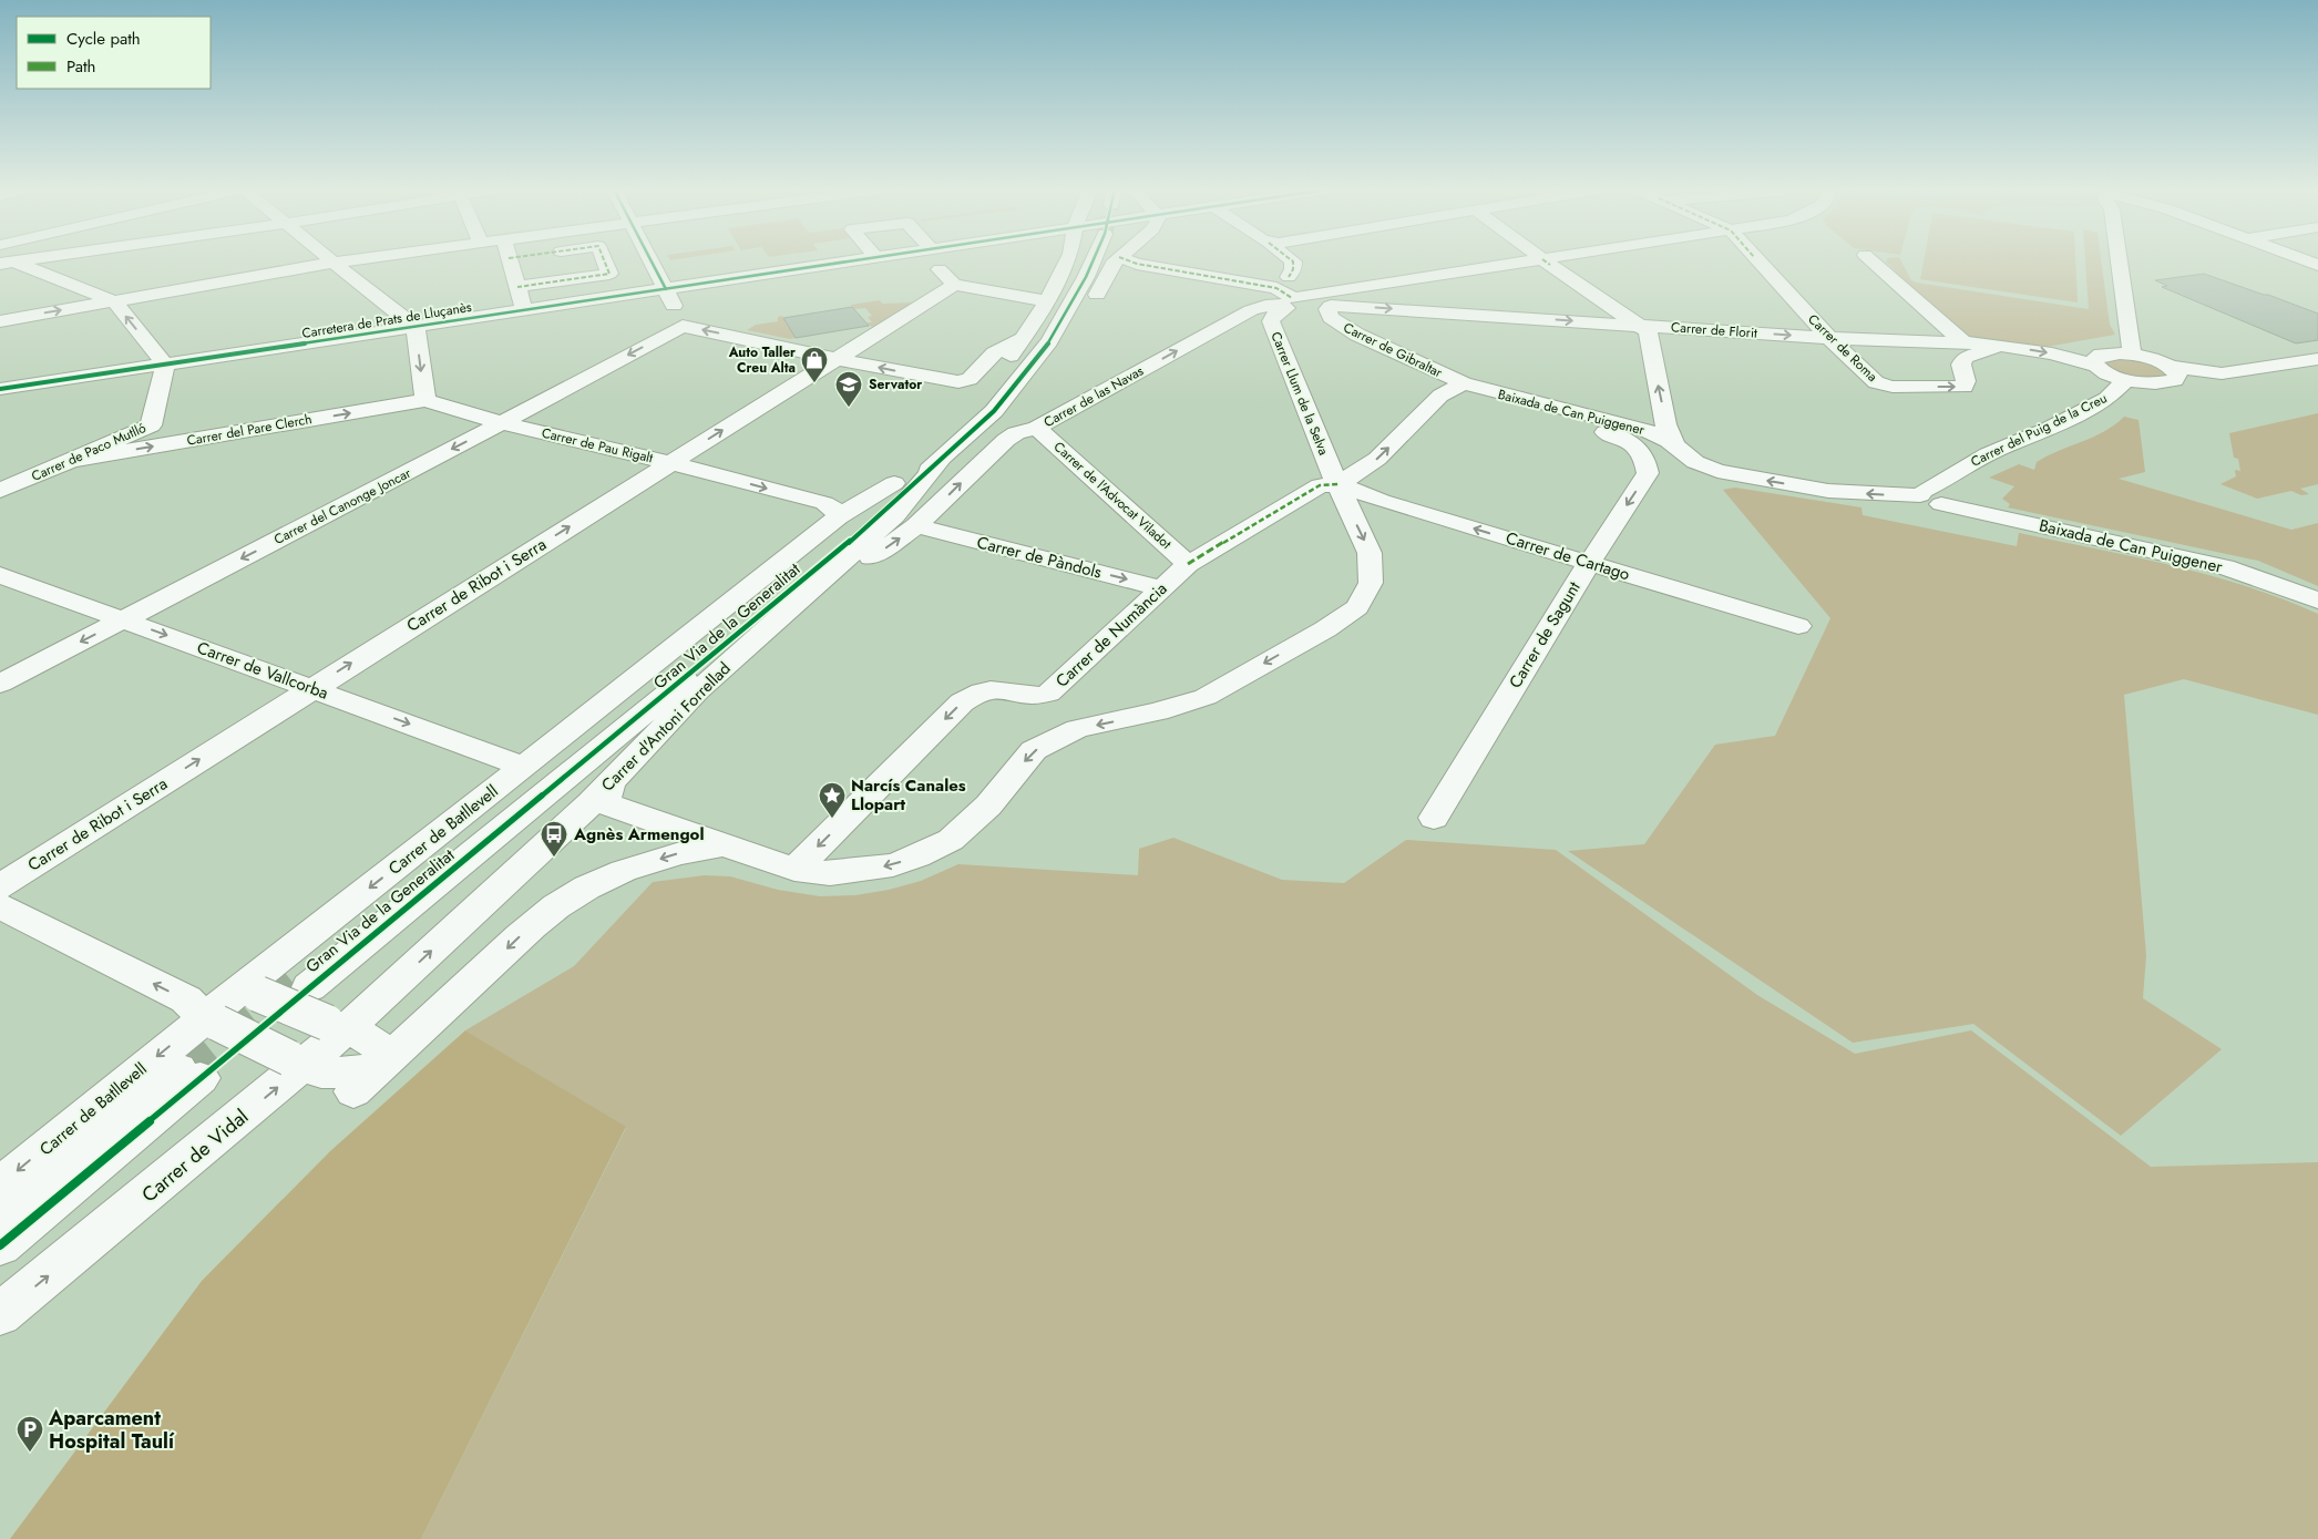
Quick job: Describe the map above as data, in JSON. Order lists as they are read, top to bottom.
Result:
{
  "streets": {
    "street": [
      "Carretera de Prats de Lluçanès",
      "Carrer de Florit",
      "Carrer de Roma",
      "Carrer de Gibraltar",
      "Carrer Llum de la Selva",
      "Carrer de las Navas",
      "Baixada de Can Puiggener",
      "Carrer del Pare Clerch",
      "Carrer del Puig de la Creu",
      "Carrer de Pau Rigalt",
      "Carrer de Paco Mutlló",
      "Carrer de l'Advocat Viladot",
      "Carrer del Canonge Joncar",
      "Carrer de Cartago",
      "Carrer de Pàndols",
      "Carrer de Ribot i Serra",
      "Gran Via de la Generalitat",
      "Carrer de Numància",
      "Carrer de Sagunt",
      "Carrer de Vallcorba",
      "Carrer d'Antoni Forrellad",
      "Carrer de Batllevell",
      "Carrer de Vidal"
    ]
  },
  "crossings": [
    ["Carretera de Prats de Lluçanès", "Carrer de Paco Mutlló"],
    ["Carrer de Florit", "Carrer de Roma"],
    ["Carrer de Florit", "Carrer de Gibraltar"],
    ["Carrer de Florit", "Carrer Llum de la Selva"],
    ["Carrer de Florit", "Carrer de las Navas"],
    ["Carrer de Florit", "Carrer del Puig de la Creu"],
    ["Carrer de Gibraltar", "Baixada de Can Puiggener"],
    ["Carrer de Gibraltar", "Carrer de Sagunt"],
    ["Carrer Llum de la Selva", "Carrer de las Navas"],
    ["Carrer Llum de la Selva", "Carrer de Cartago"],
    ["Carrer Llum de la Selva", "Carrer de Numància"],
    ["Carrer de las Navas", "Carrer de l'Advocat Viladot"],
    ["Carrer de las Navas", "Carrer de Pàndols"],
    ["Carrer de las Navas", "Carrer d'Antoni Forrellad"],
    ["Baixada de Can Puiggener", "Carrer del Puig de la Creu"],
    ["Baixada de Can Puiggener", "Carrer de Sagunt"],
    ["Carrer del Pare Clerch", "Carrer de Pau Rigalt"],
    ["Carrer del Pare Clerch", "Carrer de Paco Mutlló"],
    ["Carrer de Pau Rigalt", "Carrer del Canonge Joncar"],
    ["Carrer de Pau Rigalt", "Carrer de Ribot i Serra"],
    ["Carrer de Pau Rigalt", "Carrer de Batllevell"],
    ["Carrer de l'Advocat Viladot", "Carrer de Numància"],
    ["Carrer del Canonge Joncar", "Carrer de Vallcorba"],
    ["Carrer de Cartago", "Carrer de Numància"],
    ["Carrer de Cartago", "Carrer de Sagunt"],
    ["Carrer de Pàndols", "Carrer de Numància"],
    ["Carrer de Ribot i Serra", "Carrer de Vallcorba"],
    ["Gran Via de la Generalitat", "Carrer d'Antoni Forrellad"],
    ["Gran Via de la Generalitat", "Carrer de Batllevell"],
    ["Carrer de Vallcorba", "Carrer de Batllevell"],
    ["Carrer d'Antoni Forrellad", "Carrer de Vidal"]
  ],
  "one_way": [
    "Carrer del Canonge Joncar",
    "Carrer de Pàndols",
    "Carrer de Ribot i Serra",
    "Carrer de Numància",
    "Carrer de Vallcorba",
    "Carrer de Vidal"
  ],
  "places": {
    "shop": ["Auto Taller Creu Alta"],
    "school or university": ["Servator"],
    "place": ["Narcís Canales Llopart"],
    "bus stop": ["Agnès Armengol"],
    "parking": ["Aparcament Hospital Taulí"]
  },
  "legend": ["Cycle path", "Path"]
}
